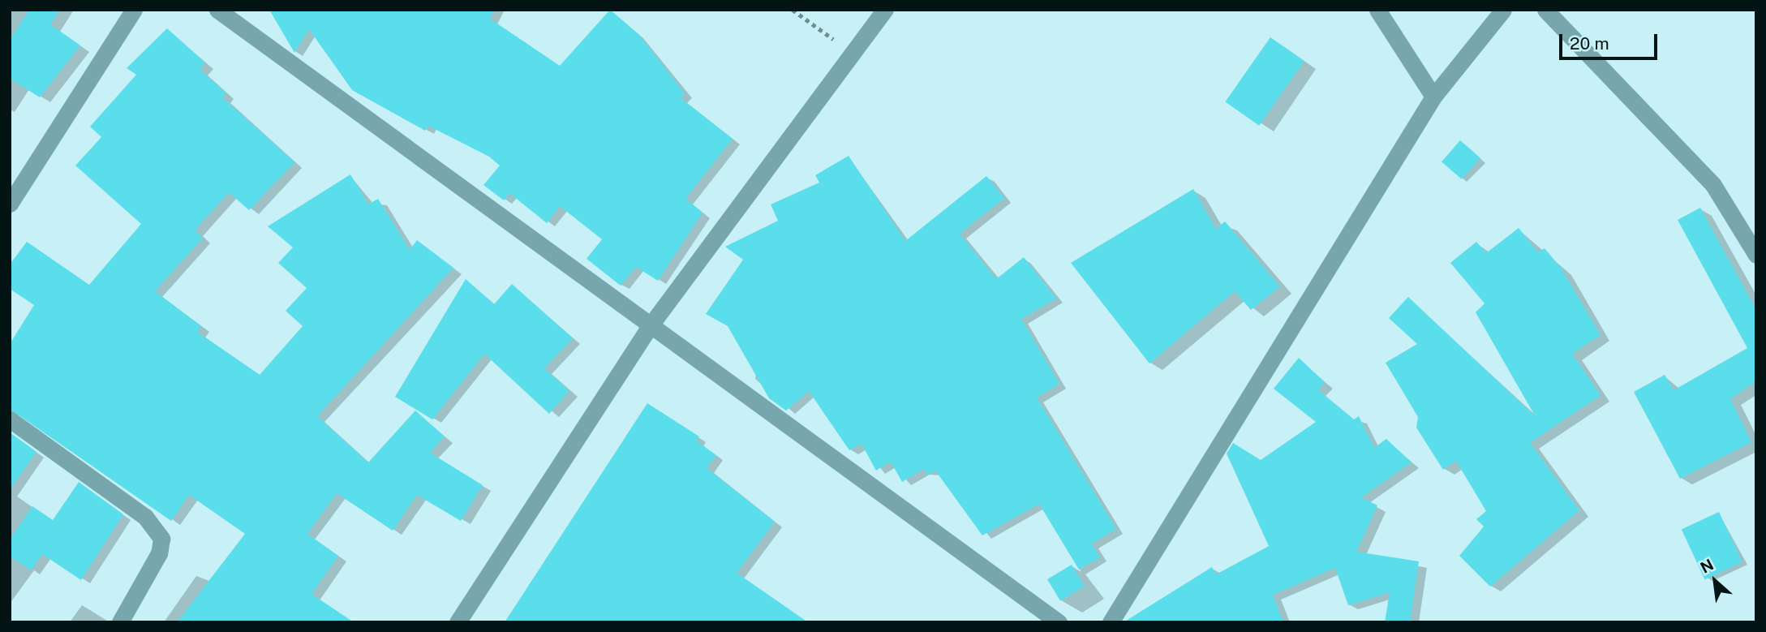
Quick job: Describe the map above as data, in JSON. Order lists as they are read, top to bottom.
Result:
{
  "scale_bar": "20 m",
  "north": "top left"
}
